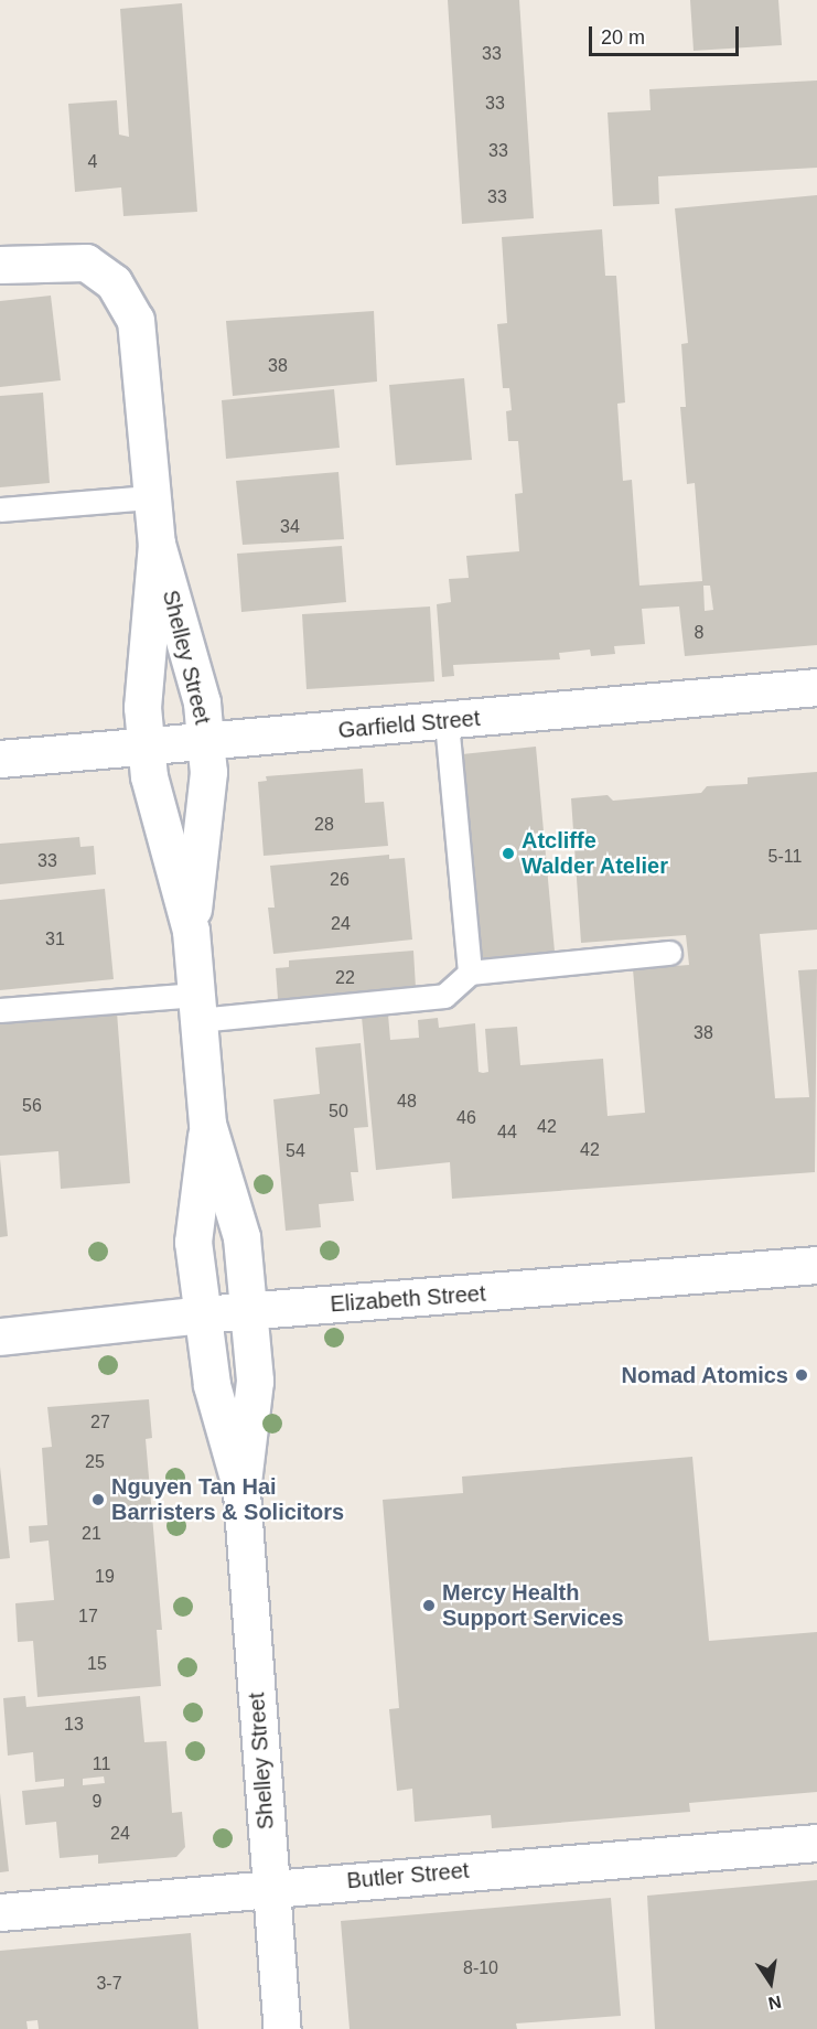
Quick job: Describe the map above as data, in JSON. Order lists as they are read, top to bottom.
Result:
{
  "streets": {
    "street": [
      "Shelley Street",
      "Garfield Street",
      "Elizabeth Street",
      "Butler Street"
    ]
  },
  "crossings": [
    ["Shelley Street", "Garfield Street"],
    ["Shelley Street", "Elizabeth Street"],
    ["Shelley Street", "Butler Street"]
  ],
  "places": [
    "Atcliffe Walder Atelier",
    "Nomad Atomics",
    "Nguyen Tan Hai Barristers & Solicitors",
    "Mercy Health Support Services"
  ],
  "house_numbers": [
    "33",
    "33",
    "33",
    "4",
    "33",
    "38",
    "34",
    "8",
    "28",
    "5-11",
    "33",
    "26",
    "24",
    "31",
    "22",
    "38",
    "48",
    "56",
    "50",
    "46",
    "42",
    "44",
    "42",
    "54",
    "27",
    "25",
    "21",
    "19",
    "17",
    "15",
    "13",
    "11",
    "9",
    "24",
    "8-10",
    "3-7"
  ],
  "scale_bar": "20 m",
  "north": "bottom"
}
